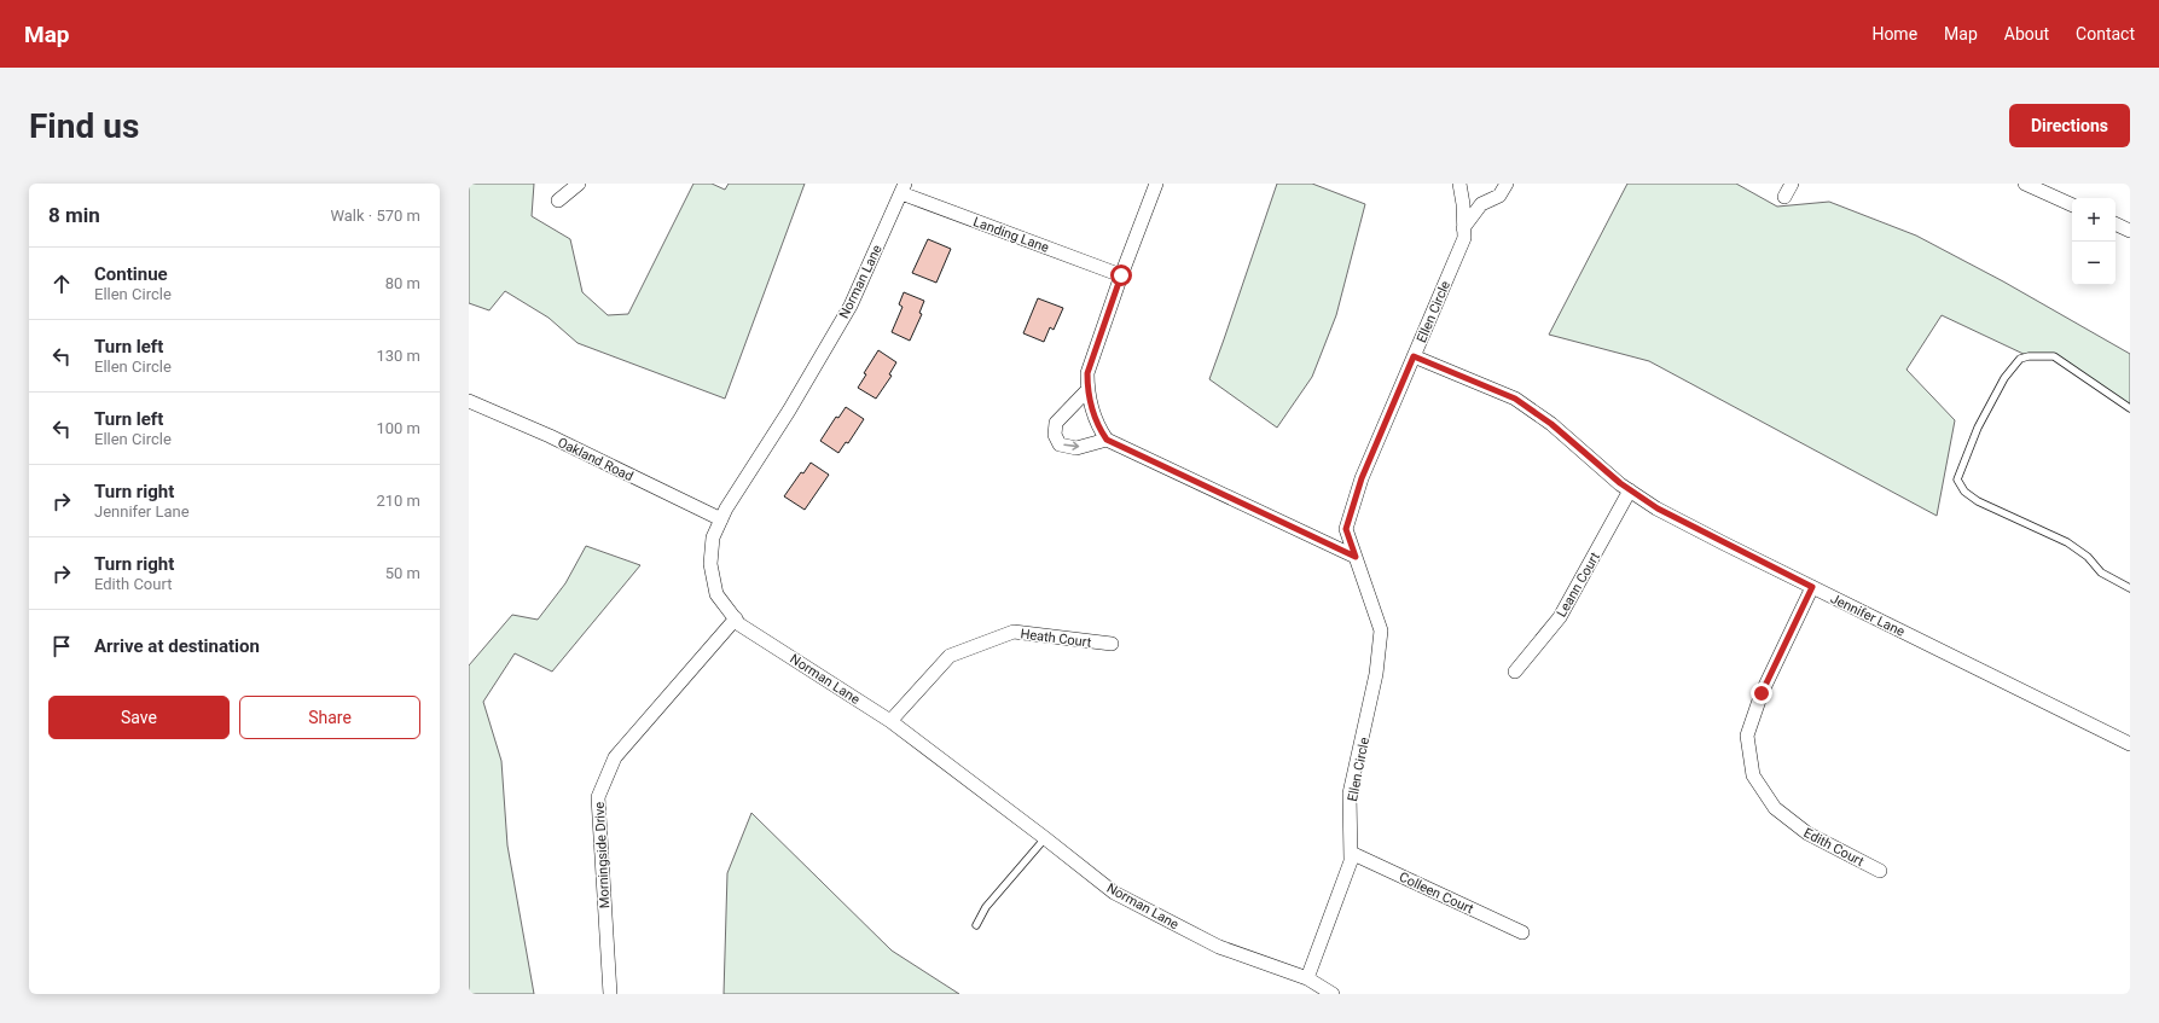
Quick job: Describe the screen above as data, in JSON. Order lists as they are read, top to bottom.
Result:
{
  "streets": {
    "street": [
      "Landing Lane",
      "Norman Lane",
      "Ellen Circle",
      "Oakland Road",
      "Leann Court",
      "Jennifer Lane",
      "Heath Court",
      "Edith Court",
      "Morningside Drive",
      "Colleen Court"
    ]
  },
  "crossings": [
    ["Landing Lane", "Norman Lane"],
    ["Norman Lane", "Ellen Circle"],
    ["Norman Lane", "Oakland Road"],
    ["Norman Lane", "Heath Court"],
    ["Norman Lane", "Morningside Drive"],
    ["Ellen Circle", "Jennifer Lane"],
    ["Ellen Circle", "Colleen Court"],
    ["Leann Court", "Jennifer Lane"],
    ["Jennifer Lane", "Edith Court"]
  ],
  "page": {
    "header": "Map",
    "nav": [
      "Home",
      "Map",
      "About",
      "Contact"
    ],
    "buttons": [
      "Directions",
      ["Save", "Share"]
    ],
    "title": "Find us",
    "heading": ["8 min", "Walk · 570 m"],
    "map_buttons": ["+", "−"],
    "list": [
      ["Continue", "Ellen Circle", "80 m"],
      ["Turn left", "Ellen Circle", "130 m"],
      ["Turn left", "Ellen Circle", "100 m"],
      ["Turn right", "Jennifer Lane", "210 m"],
      ["Turn right", "Edith Court", "50 m"],
      "Arrive at destination"
    ]
  }
}
